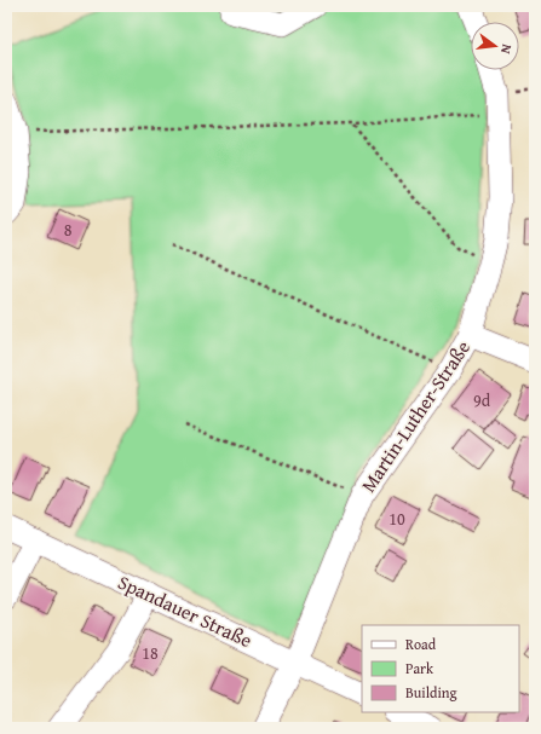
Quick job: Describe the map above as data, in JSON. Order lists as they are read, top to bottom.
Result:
{
  "streets": {
    "street": ["Martin-Luther-Straße", "Spandauer Straße"]
  },
  "crossings": [
    ["Martin-Luther-Straße", "Spandauer Straße"]
  ],
  "house_numbers": [
    "8",
    "9d",
    "10",
    "18"
  ],
  "legend": ["Road", "Park", "Building"],
  "north": "right"
}
